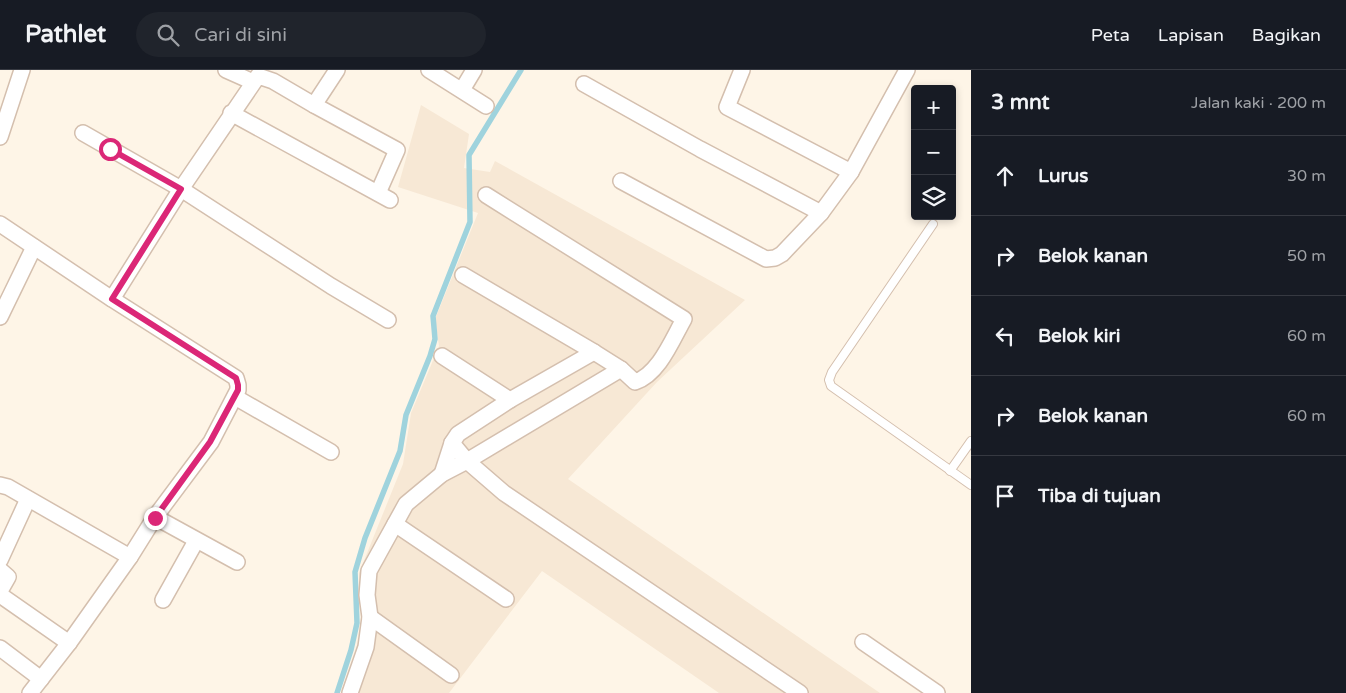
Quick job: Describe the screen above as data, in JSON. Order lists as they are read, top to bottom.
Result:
{
  "page": {
    "header": "Pathlet",
    "search": "Cari di sini",
    "nav": ["Peta", "Lapisan", "Bagikan"],
    "heading": ["3 mnt", "Jalan kaki · 200 m"],
    "map_buttons": ["+", "−"],
    "list": [
      ["Lurus", "30 m"],
      ["Belok kanan", "50 m"],
      ["Belok kiri", "60 m"],
      ["Belok kanan", "60 m"],
      "Tiba di tujuan"
    ]
  }
}
